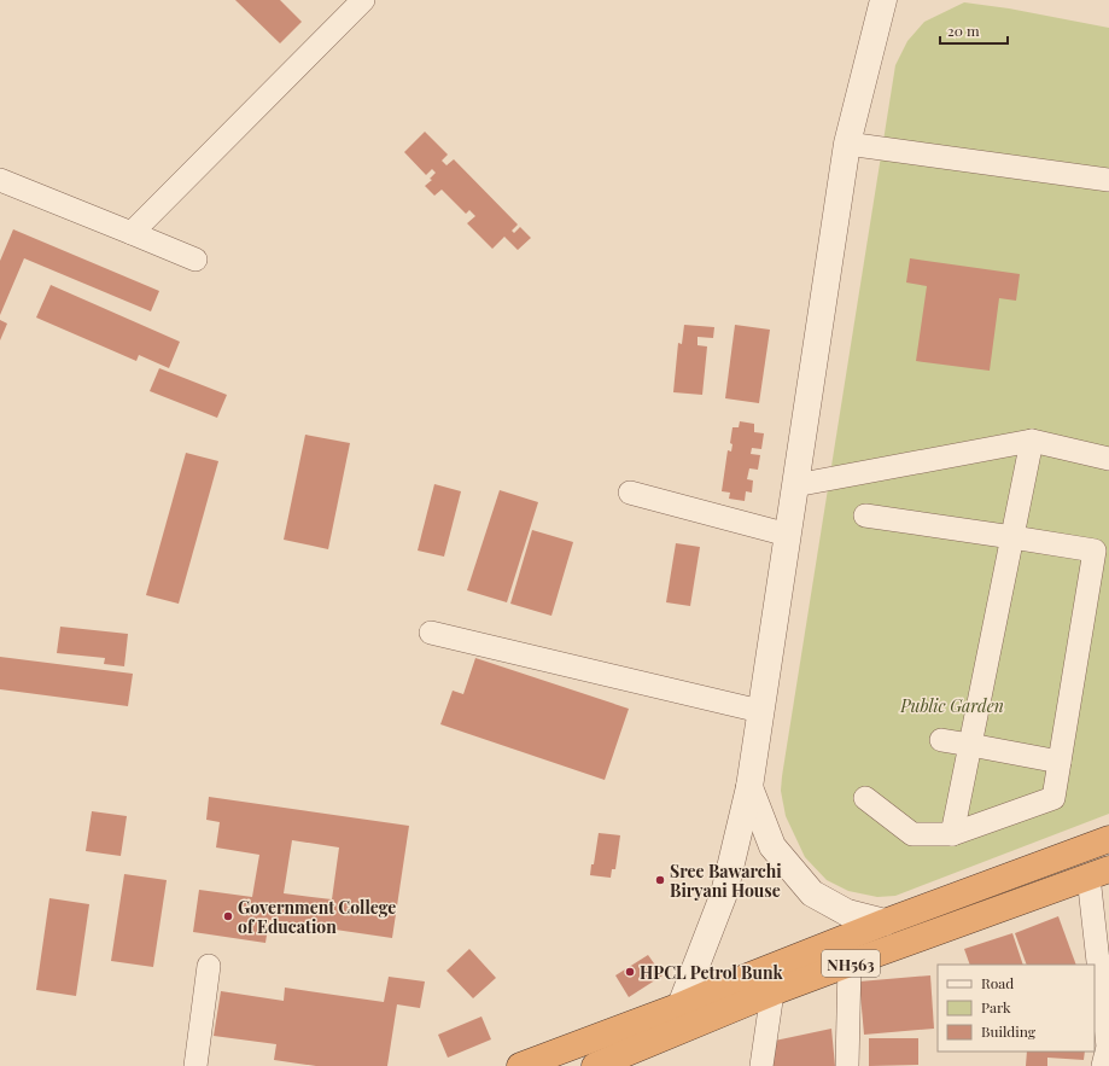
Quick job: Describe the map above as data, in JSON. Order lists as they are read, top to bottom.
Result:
{
  "streets": {
    "highway": ["NH563"]
  },
  "parks": ["Public Garden"],
  "places": ["Sree Bawarchi Biryani House", "Government College of Education", "HPCL Petrol Bunk"],
  "legend": ["Road", "Park", "Building"],
  "scale_bar": "20 m"
}
